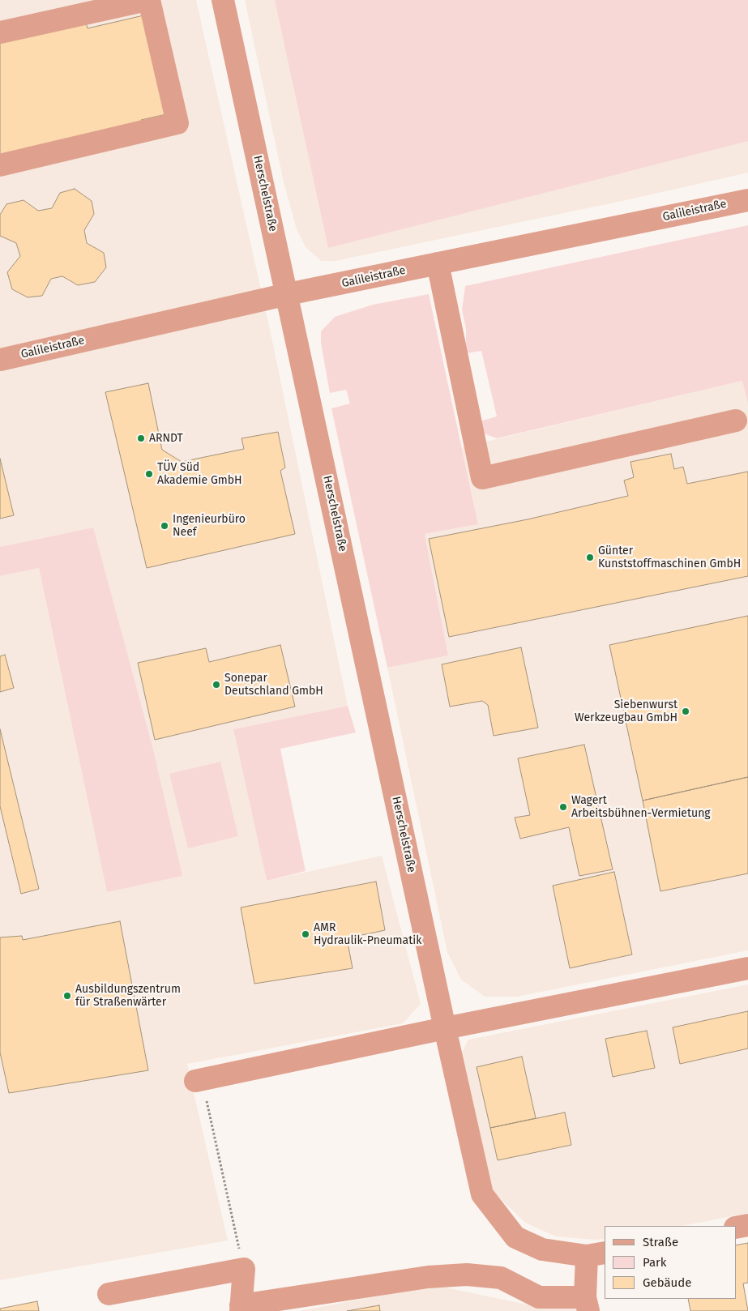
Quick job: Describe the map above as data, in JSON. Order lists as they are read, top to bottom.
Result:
{
  "streets": {
    "street": ["Herschelstraße", "Galileistraße"]
  },
  "crossings": [
    ["Herschelstraße", "Galileistraße"]
  ],
  "places": [
    "ARNDT",
    "TÜV Süd Akademie GmbH",
    "Ingenieurbüro Neef",
    "Günter Kunststoffmaschinen GmbH",
    "Sonepar Deutschland GmbH",
    "Siebenwurst Werkzeugbau GmbH",
    "Wagert Arbeitsbühnen-Vermietung",
    "AMR Hydraulik-Pneumatik",
    "Ausbildungszentrum für Straßenwärter"
  ],
  "legend": ["Straße", "Park", "Gebäude"]
}
